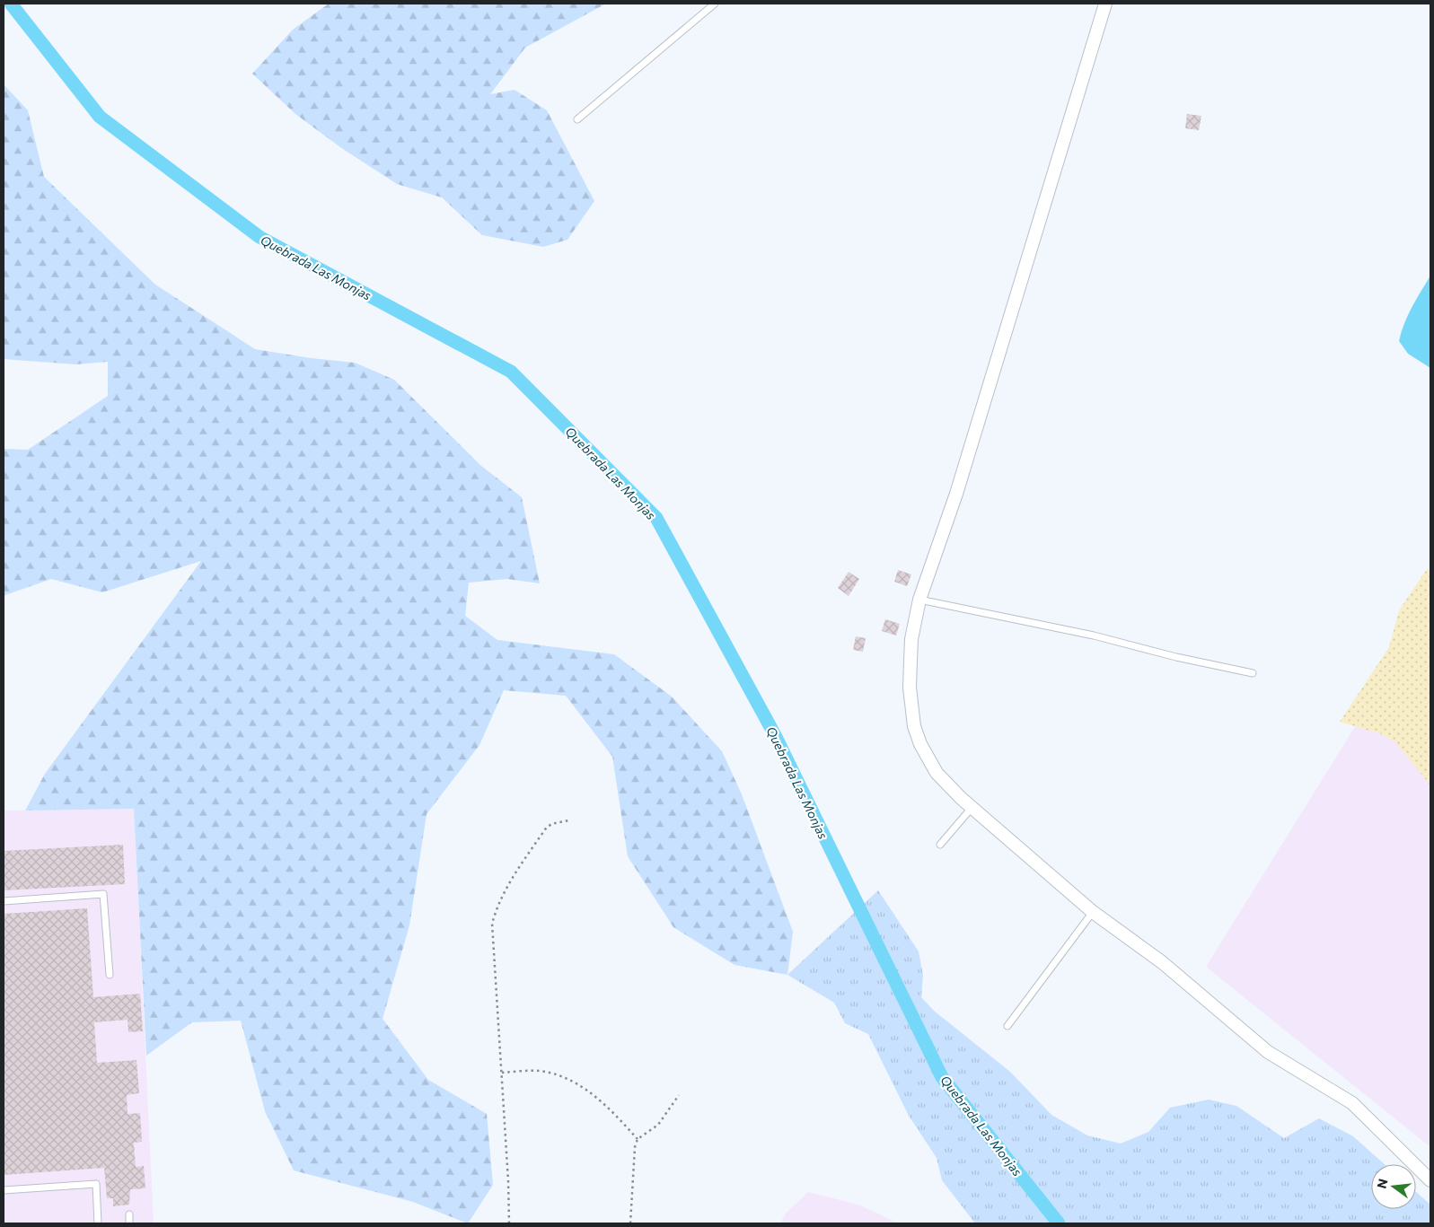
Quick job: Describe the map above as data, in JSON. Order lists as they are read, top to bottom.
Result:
{
  "water": ["Quebrada Las Monjas"],
  "north": "left"
}
